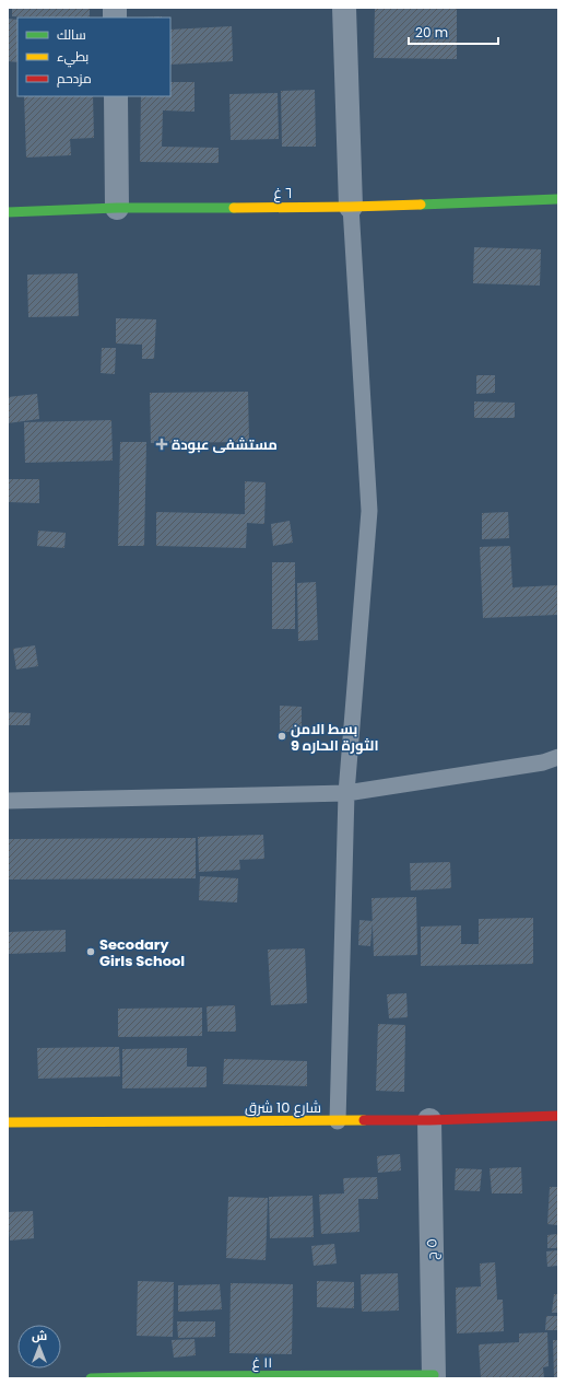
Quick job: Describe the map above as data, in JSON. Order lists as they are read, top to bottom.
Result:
{
  "streets": {
    "street": [
      "٦ غ",
      "شارع 10 شرق",
      "٥ ج",
      "١١ غ"
    ]
  },
  "crossings": [
    ["شارع 10 شرق", "٥ ج"],
    ["٥ ج", "١١ غ"]
  ],
  "places": {
    "health": ["مستشفى عبودة"],
    "other": ["بسط الامن الثورة الحاره 9", "Secodary Girls School"]
  },
  "legend": ["سالك", "بطيء", "مزدحم"],
  "scale_bar": "20 m",
  "north": "top"
}
